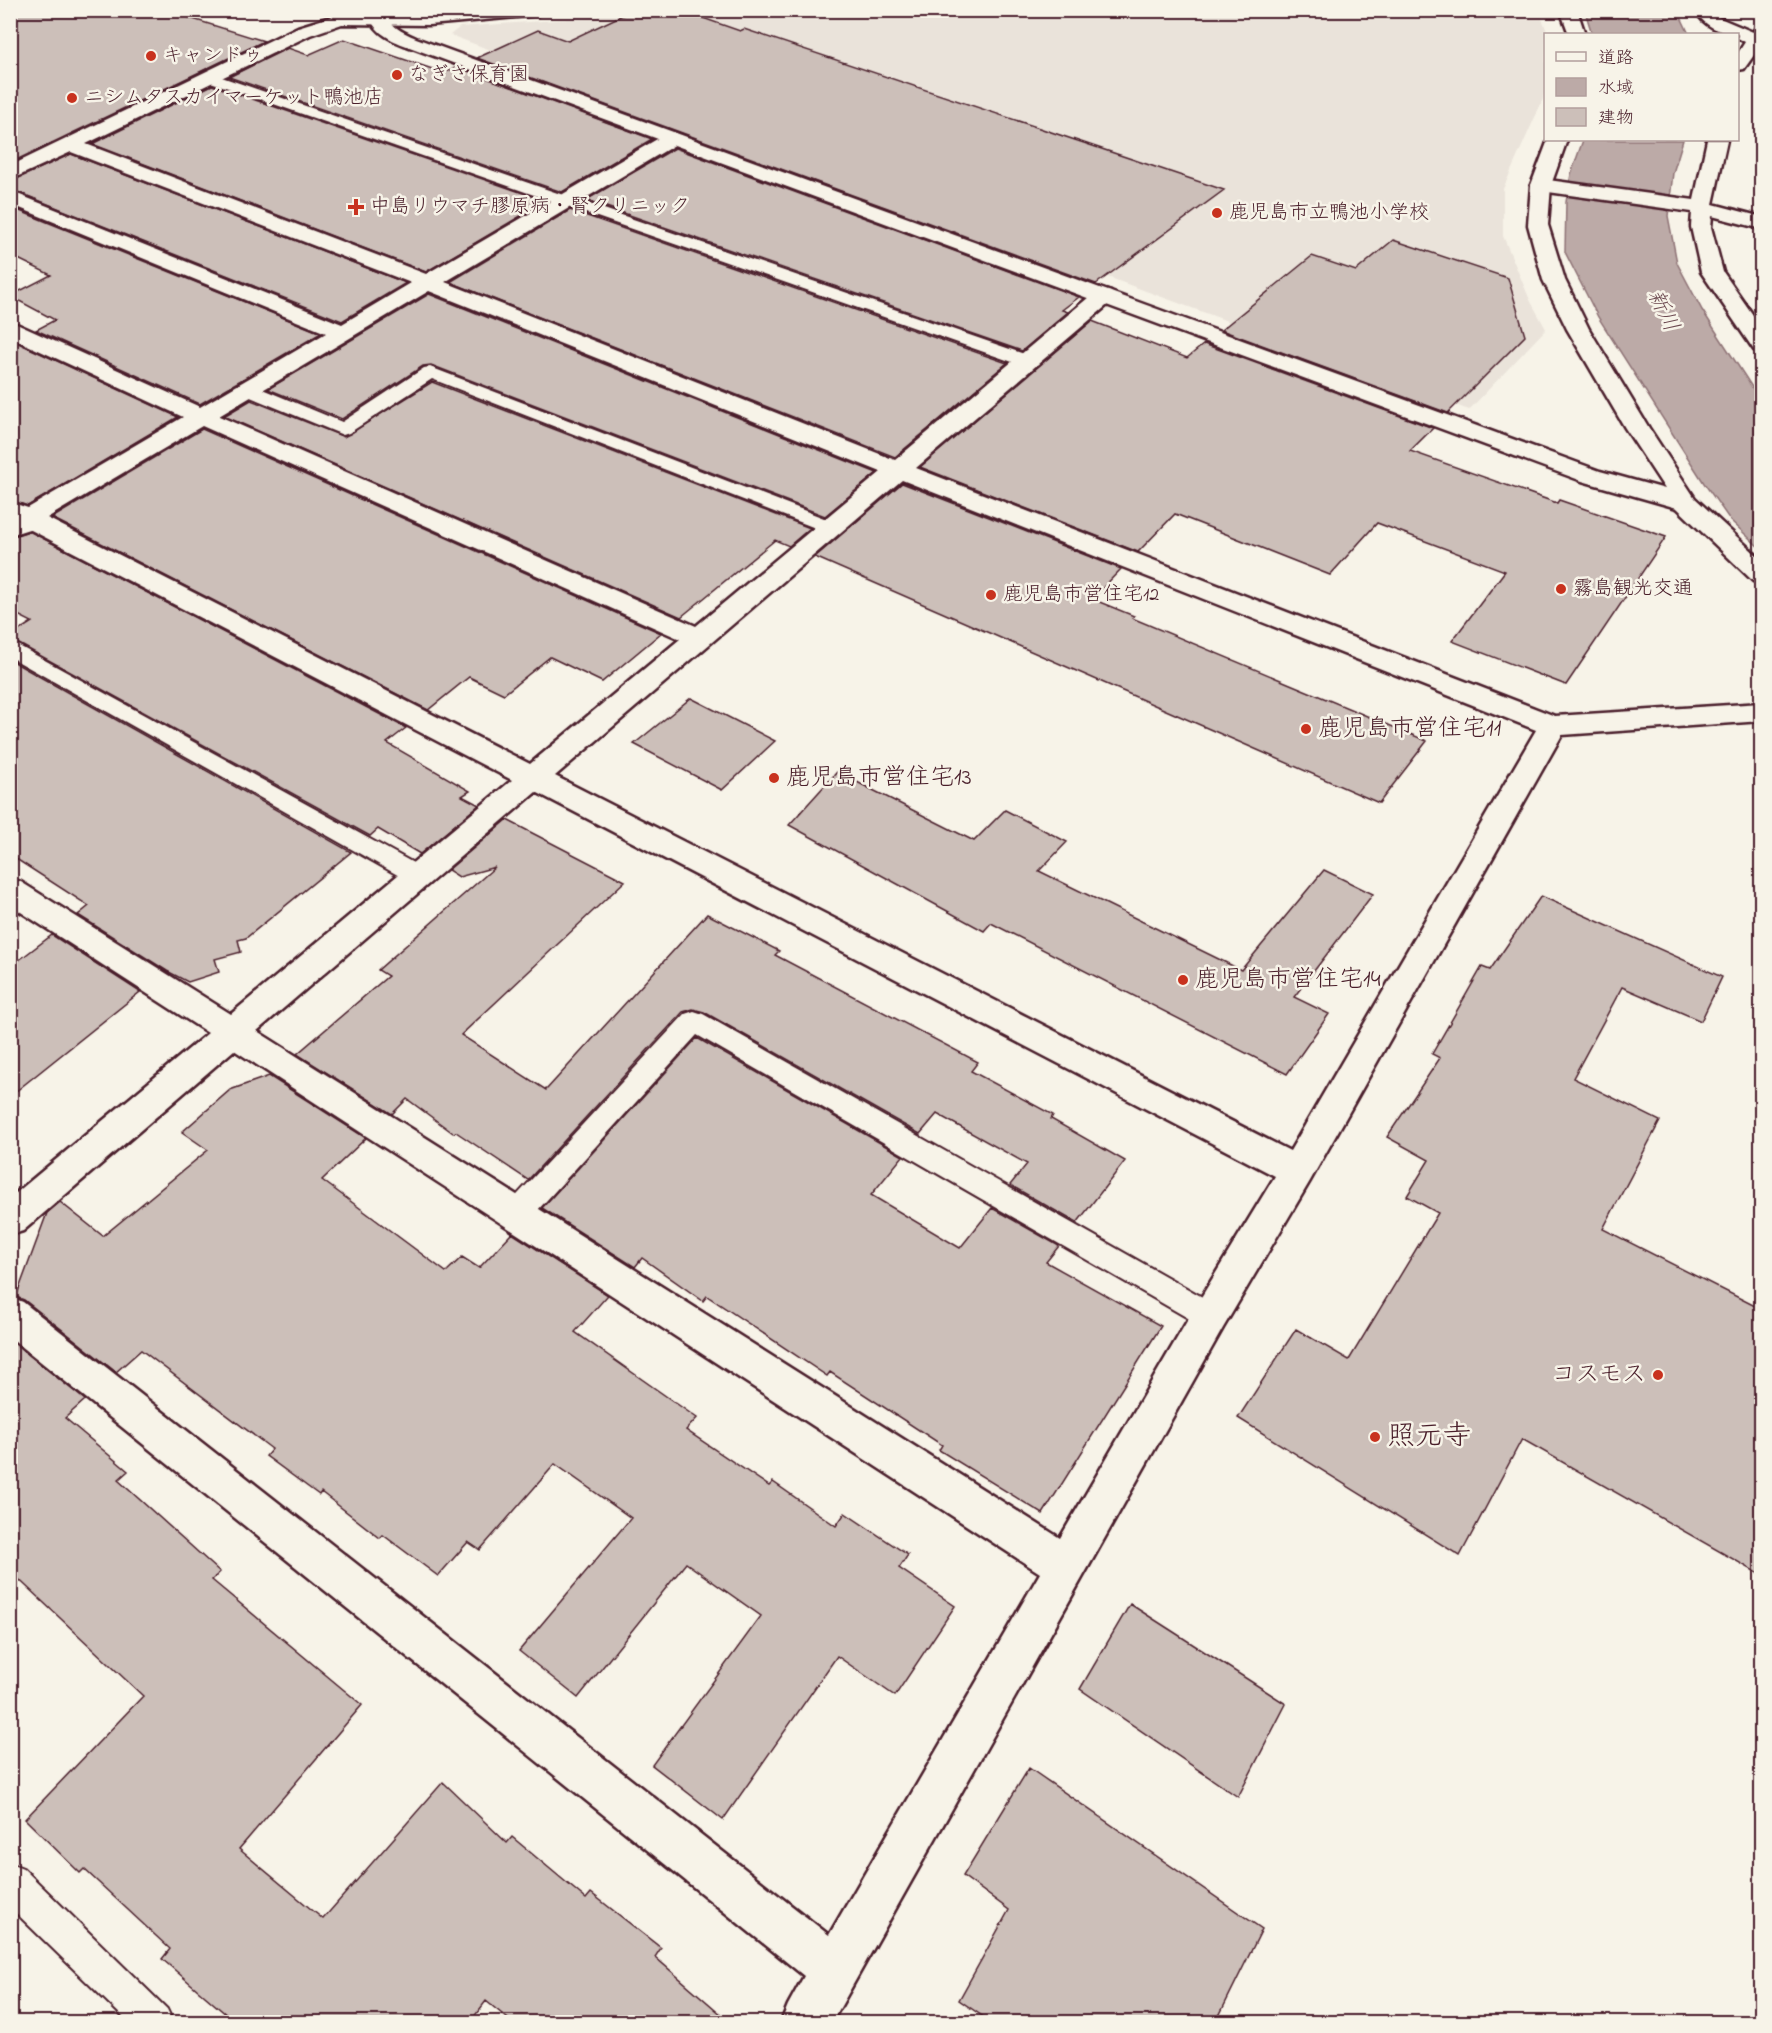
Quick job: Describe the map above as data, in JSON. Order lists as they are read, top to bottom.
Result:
{
  "water": ["新川"],
  "places": {
    "other": [
      "キャンドゥ",
      "なぎさ保育園",
      "ニシムタスカイマーケット鴨池店",
      "鹿児島市立鴨池小学校",
      "霧島観光交通",
      "鹿児島市営住宅12",
      "鹿児島市営住宅11",
      "鹿児島市営住宅13",
      "鹿児島市営住宅14",
      "コスモス",
      "照元寺"
    ],
    "health": ["中島リウマチ膠原病・腎クリニック"]
  },
  "legend": ["道路", "水域", "建物"]
}
